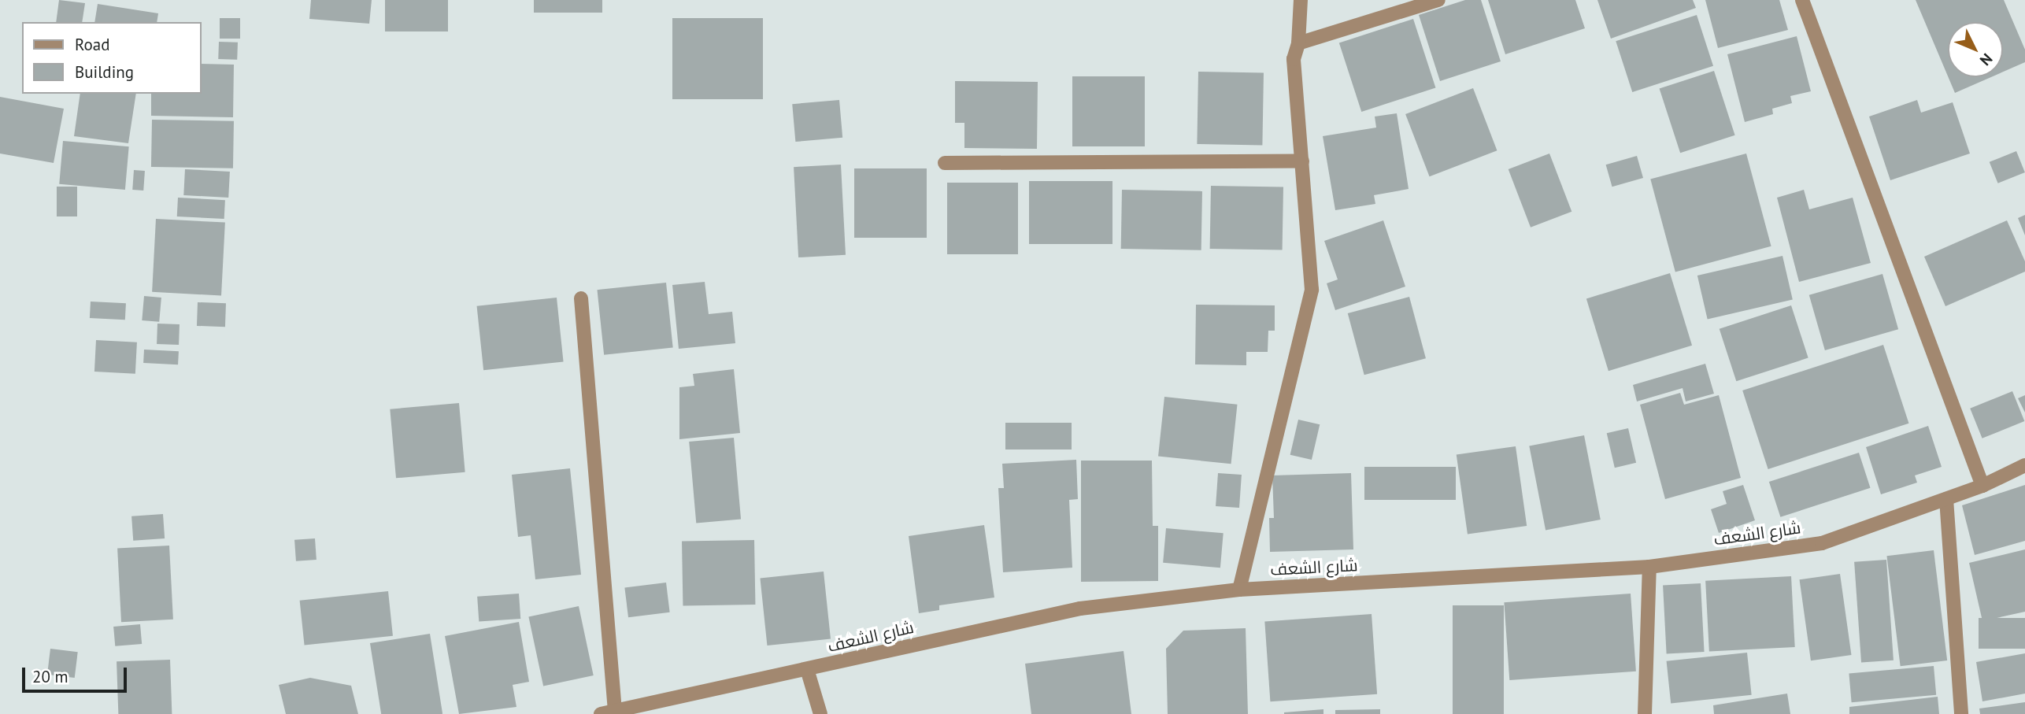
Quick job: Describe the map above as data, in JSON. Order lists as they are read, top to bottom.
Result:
{
  "streets": {
    "street": ["شارع الشعف"]
  },
  "legend": ["Road", "Building"],
  "scale_bar": "20 m",
  "north": "bottom right"
}
